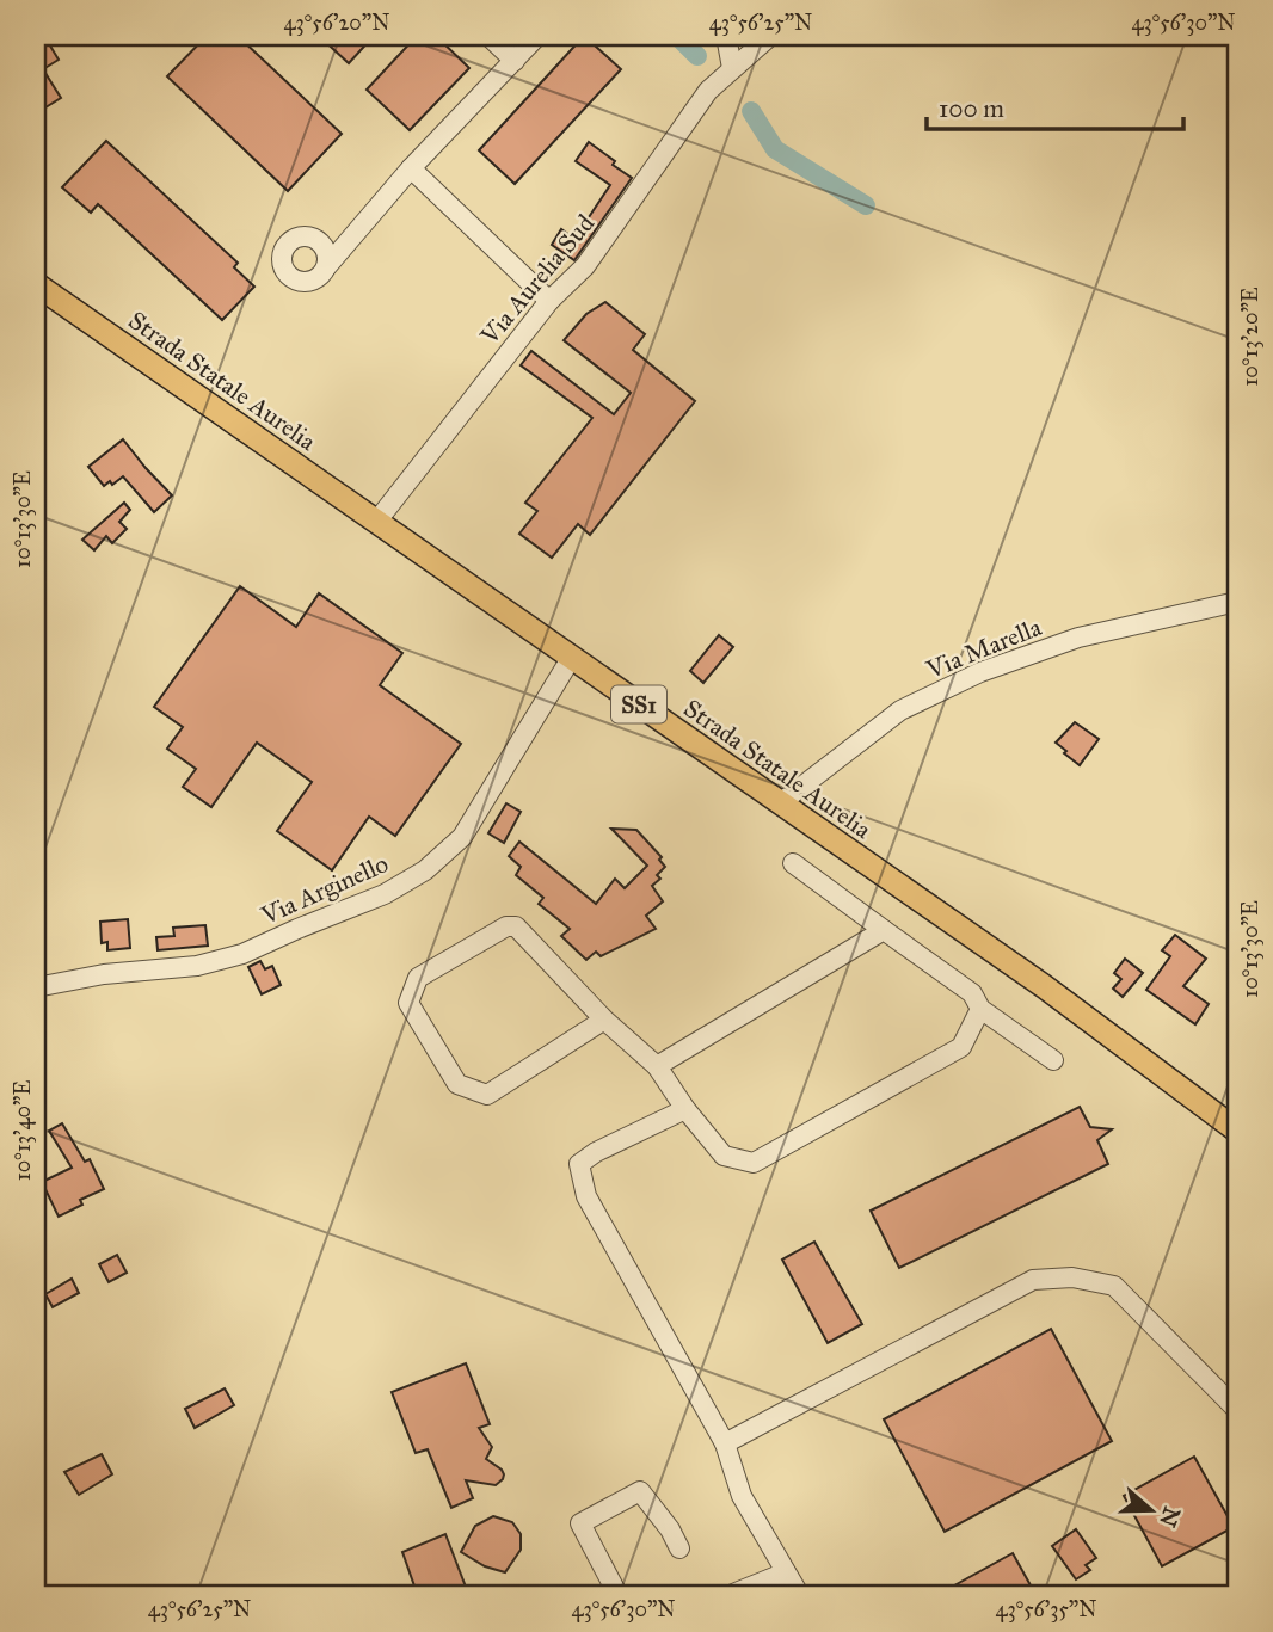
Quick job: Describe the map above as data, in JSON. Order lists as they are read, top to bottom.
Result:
{
  "streets": {
    "main road": ["Strada Statale Aurelia", "SS1"],
    "street": ["Via Aurelia Sud", "Via Marella", "Via Arginello"]
  },
  "crossings": [
    ["Via Aurelia Sud", "Strada Statale Aurelia"],
    ["Strada Statale Aurelia", "Via Marella"],
    ["Strada Statale Aurelia", "Via Arginello"]
  ],
  "scale_bar": "100 m",
  "north": "right",
  "coordinates": [
    "43°56'20\"N",
    "43°56'25\"N",
    "43°56'30\"N",
    "10°13'20\"E",
    "10°13'30\"E",
    "10°13'40\"E",
    "43°56'35\"N"
  ]
}
